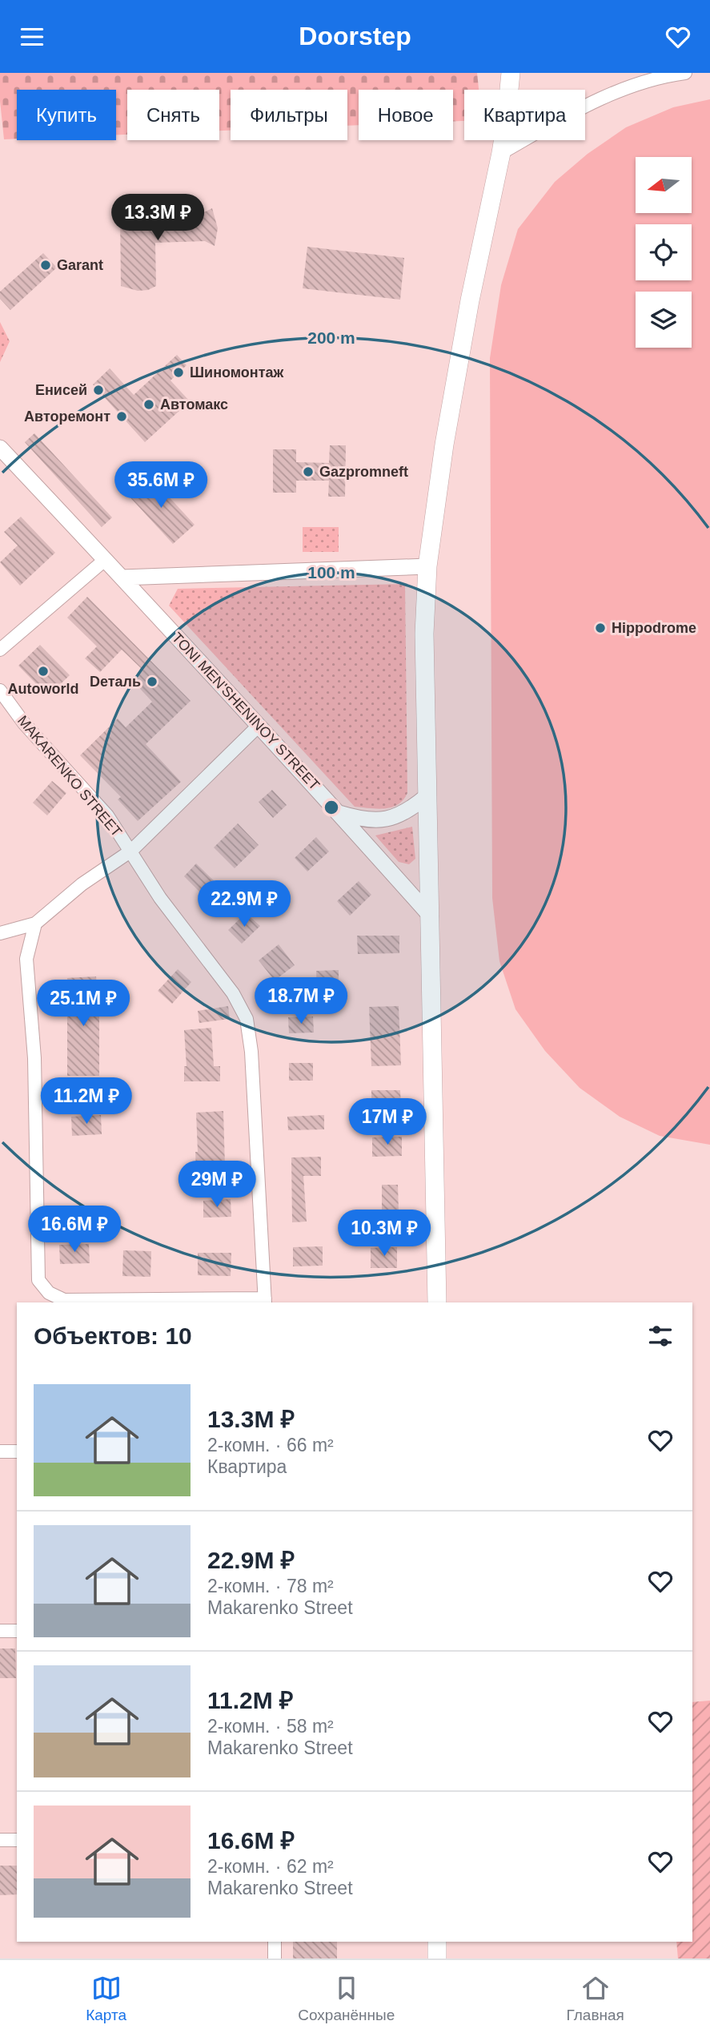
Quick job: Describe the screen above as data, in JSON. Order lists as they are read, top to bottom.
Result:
{
  "streets": {
    "street": ["TONI MEN'SHENINOY STREET", "MAKARENKO STREET"]
  },
  "places": [
    "Garant",
    "Шиномонтаж",
    "Енисей",
    "Автомакс",
    "Авторемонт",
    "Gazpromneft",
    "Hippodrome",
    "Autoworld",
    "Dеталь"
  ],
  "north": "left",
  "page": {
    "header": "Doorstep",
    "chip": [
      "Купить",
      "Снять",
      "Фильтры",
      "Новое",
      "Квартира"
    ],
    "price": [
      "13.3M ₽",
      "35.6M ₽",
      "22.9M ₽",
      "18.7M ₽",
      "25.1M ₽",
      "11.2M ₽",
      "17M ₽",
      "29M ₽",
      "16.6M ₽",
      "10.3M ₽"
    ],
    "heading": "Объектов: 10",
    "list": [
      {
        "name": "13.3M ₽",
        "note": "2-комн. · 66 m² · Квартира"
      },
      {
        "name": "22.9M ₽",
        "note": "2-комн. · 78 m² · Makarenko Street"
      },
      {
        "name": "11.2M ₽",
        "note": "2-комн. · 58 m² · Makarenko Street"
      },
      {
        "name": "16.6M ₽",
        "note": "2-комн. · 62 m² · Makarenko Street"
      }
    ],
    "tabs": ["Карта", "Сохранённые", "Главная"]
  },
  "rings": ["200 m", "100 m"]
}
